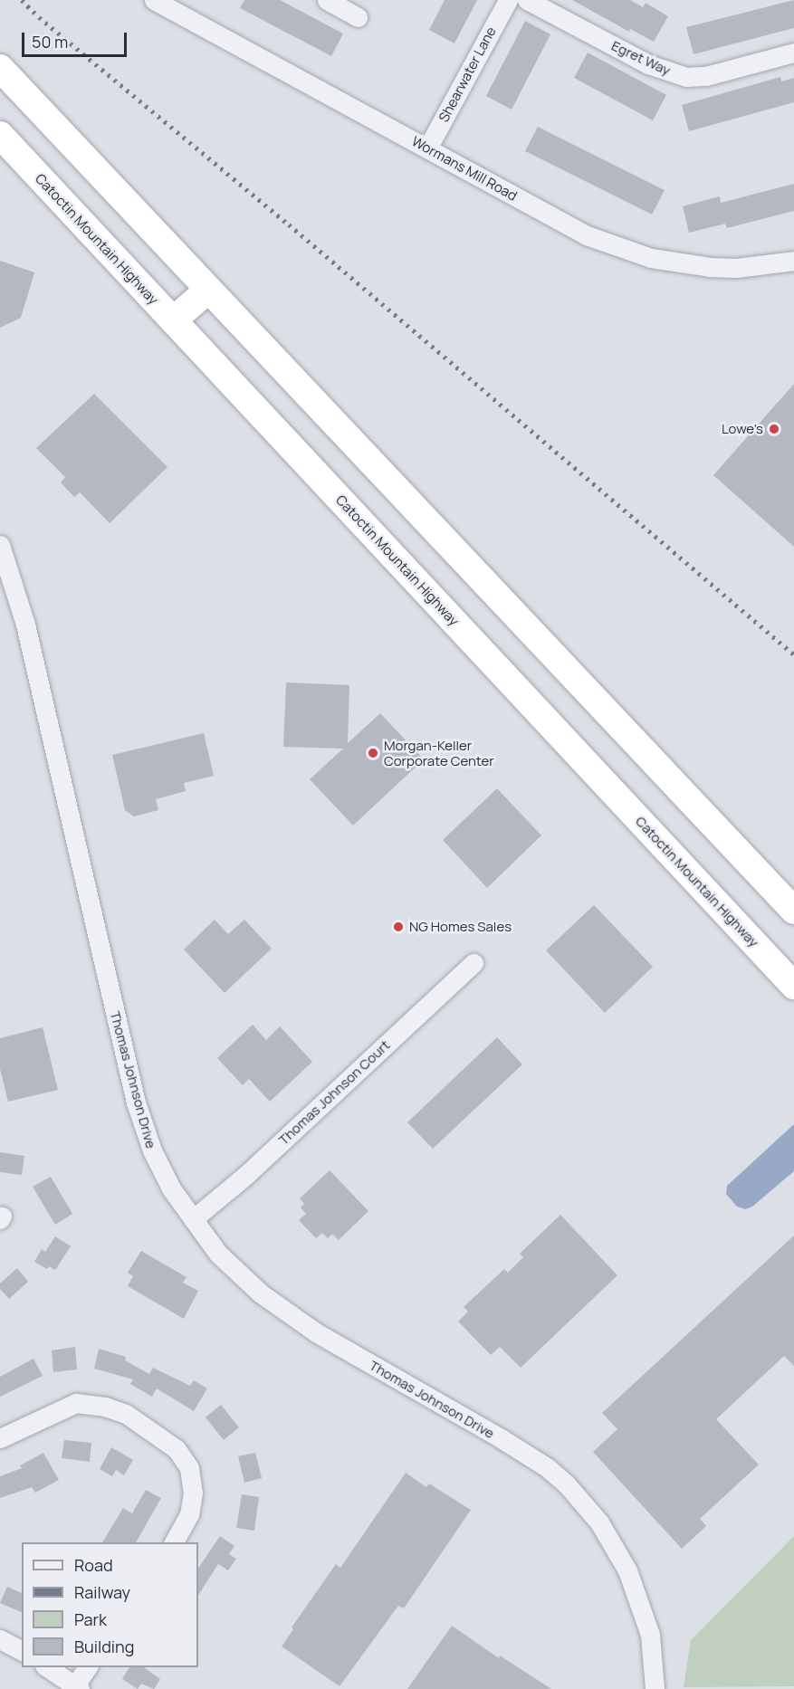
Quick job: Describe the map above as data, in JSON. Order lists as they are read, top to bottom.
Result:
{
  "streets": {
    "highway": ["Catoctin Mountain Highway"],
    "street": [
      "Egret Way",
      "Shearwater Lane",
      "Wormans Mill Road",
      "Thomas Johnson Drive",
      "Thomas Johnson Court"
    ]
  },
  "crossings": [
    ["Shearwater Lane", "Wormans Mill Road"],
    ["Thomas Johnson Drive", "Thomas Johnson Court"]
  ],
  "places": ["Lowe's", "Morgan-Keller Corporate Center", "NG Homes Sales"],
  "legend": [
    "Road",
    "Railway",
    "Park",
    "Building"
  ],
  "scale_bar": "50 m"
}
